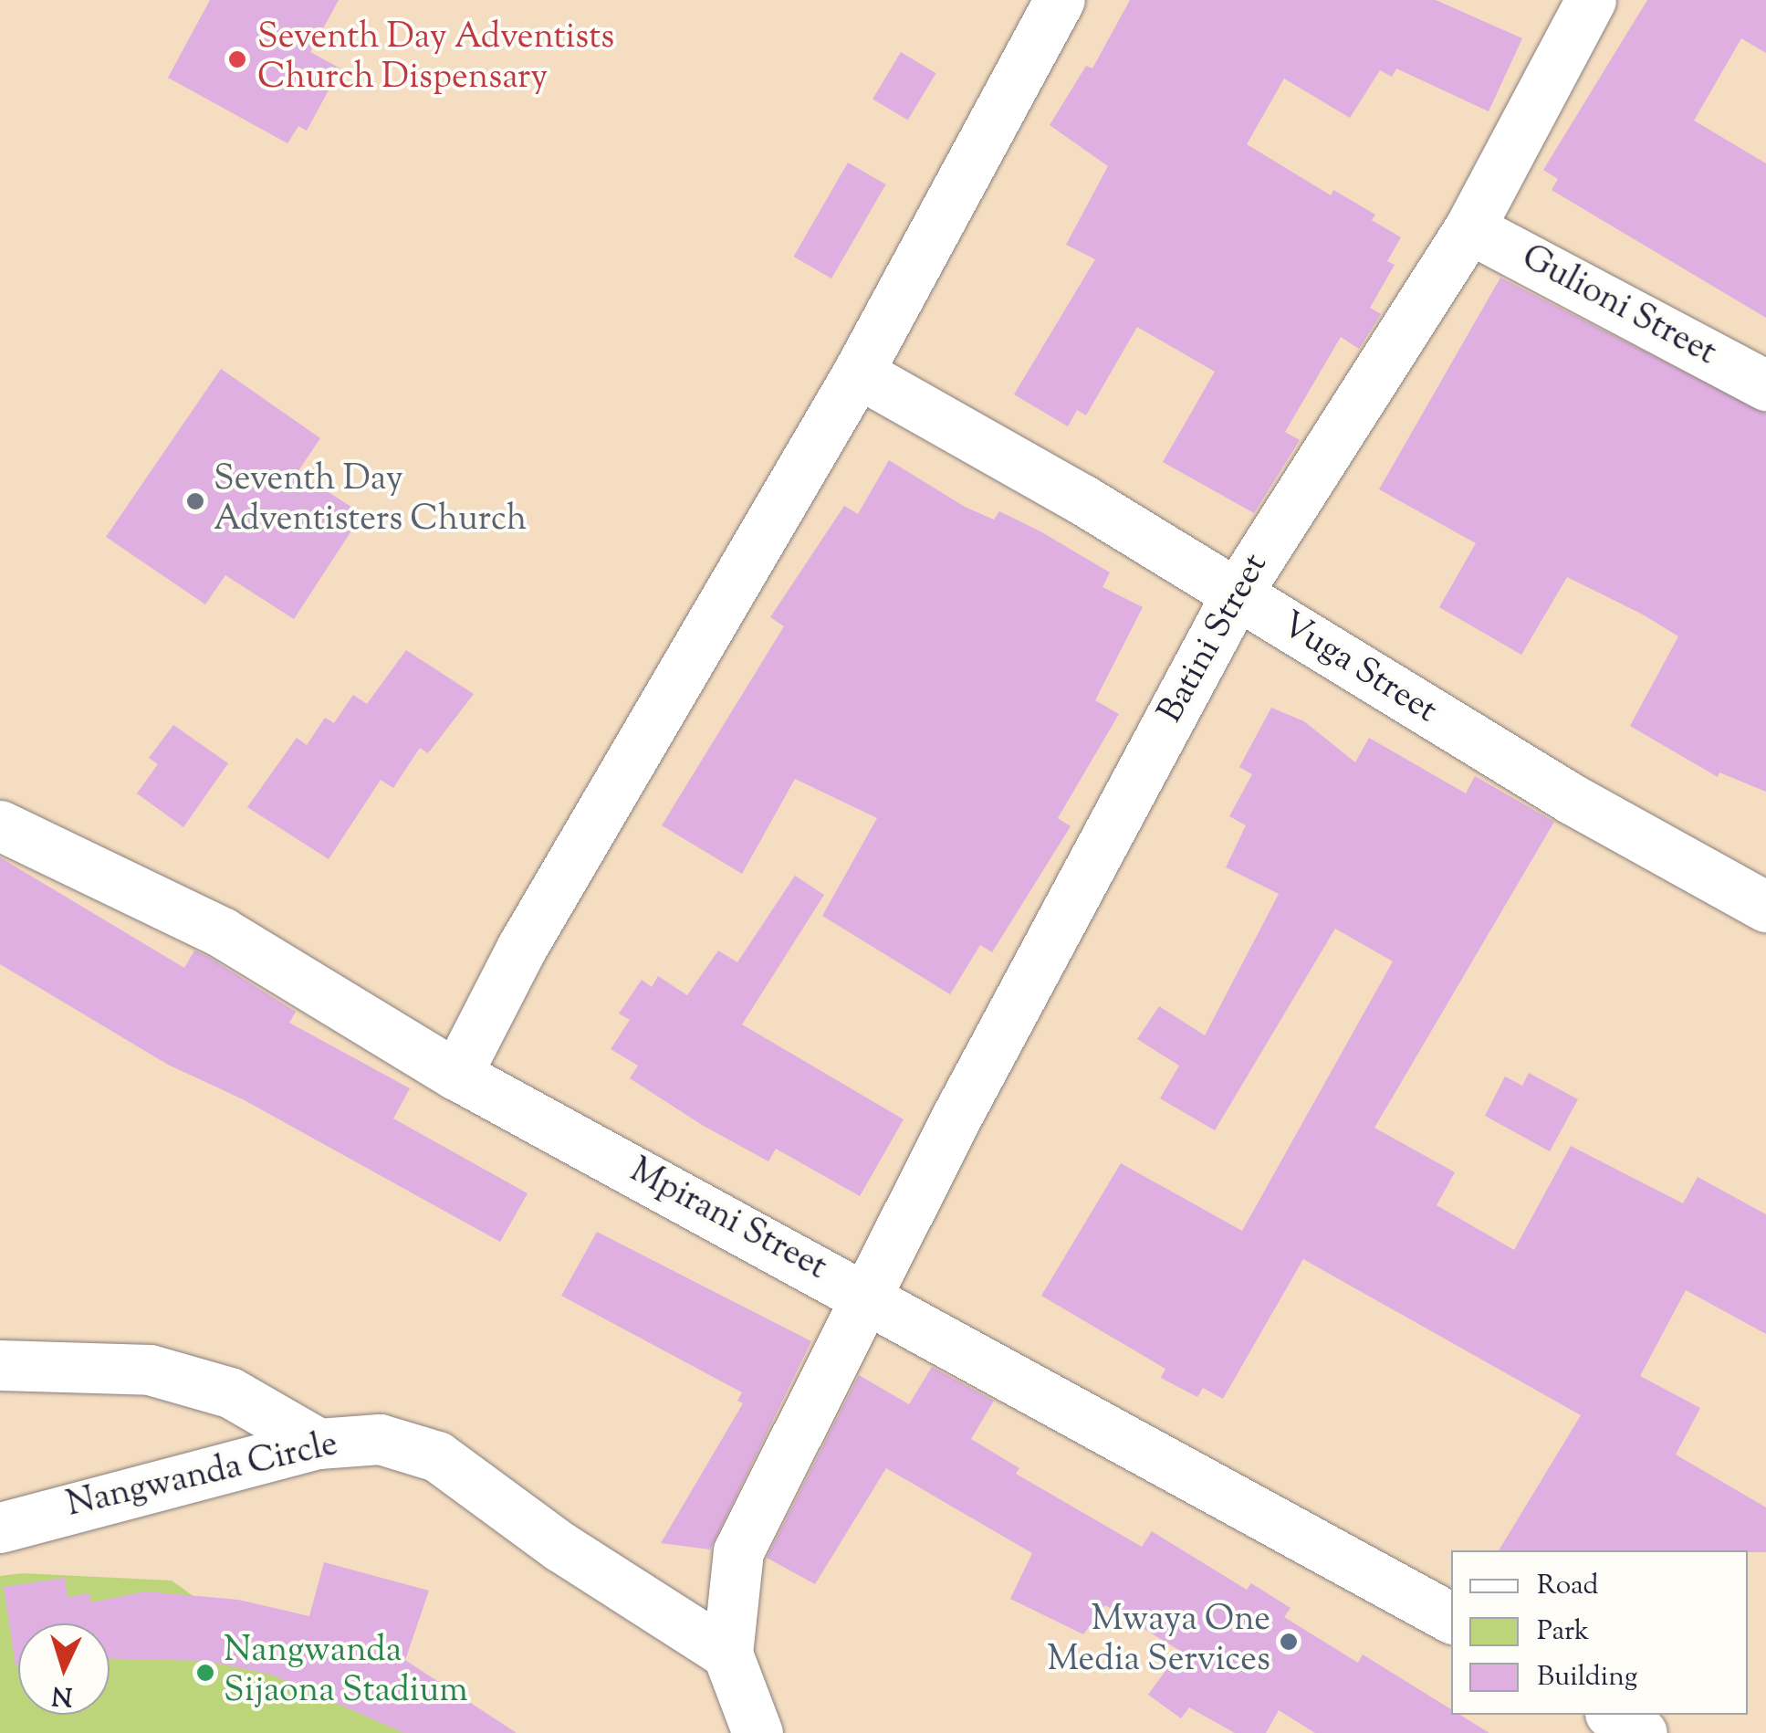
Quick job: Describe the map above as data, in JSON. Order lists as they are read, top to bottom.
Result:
{
  "streets": {
    "street": [
      "Gulioni Street",
      "Batini Street",
      "Vuga Street",
      "Mpirani Street",
      "Nangwanda Circle"
    ]
  },
  "crossings": [
    ["Gulioni Street", "Batini Street"],
    ["Batini Street", "Vuga Street"],
    ["Batini Street", "Mpirani Street"]
  ],
  "places": [
    "Seventh Day Adventists Church Dispensary",
    "Seventh Day Adventisters Church",
    "Mwaya One Media Services",
    "Nangwanda Sijaona Stadium"
  ],
  "legend": ["Road", "Park", "Building"],
  "north": "bottom"
}
